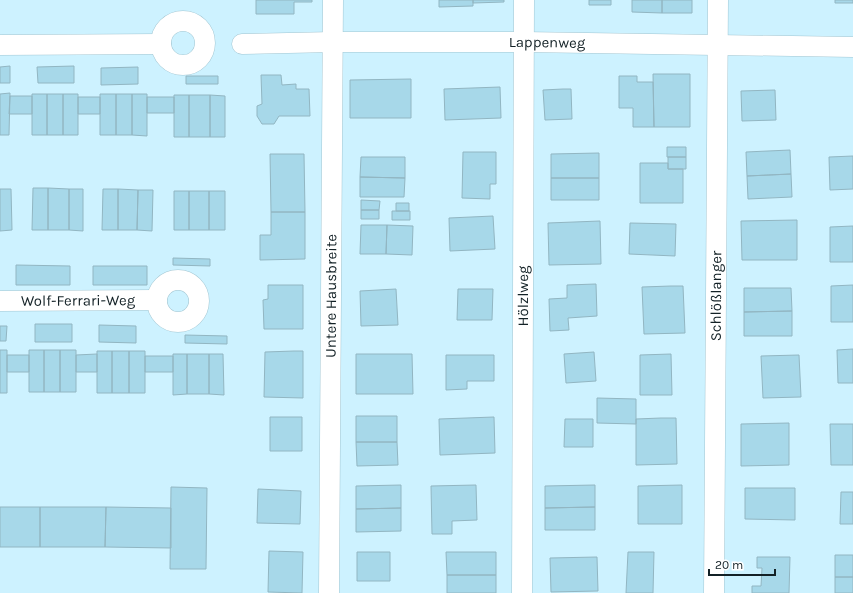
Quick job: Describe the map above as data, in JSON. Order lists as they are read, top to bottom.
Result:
{
  "streets": {
    "street": [
      "Lappenweg",
      "Untere Hausbreite",
      "Hölzlweg",
      "Schlößlanger",
      "Wolf-Ferrari-Weg"
    ]
  },
  "crossings": [
    ["Lappenweg", "Untere Hausbreite"],
    ["Lappenweg", "Hölzlweg"],
    ["Lappenweg", "Schlößlanger"]
  ],
  "scale_bar": "20 m"
}
